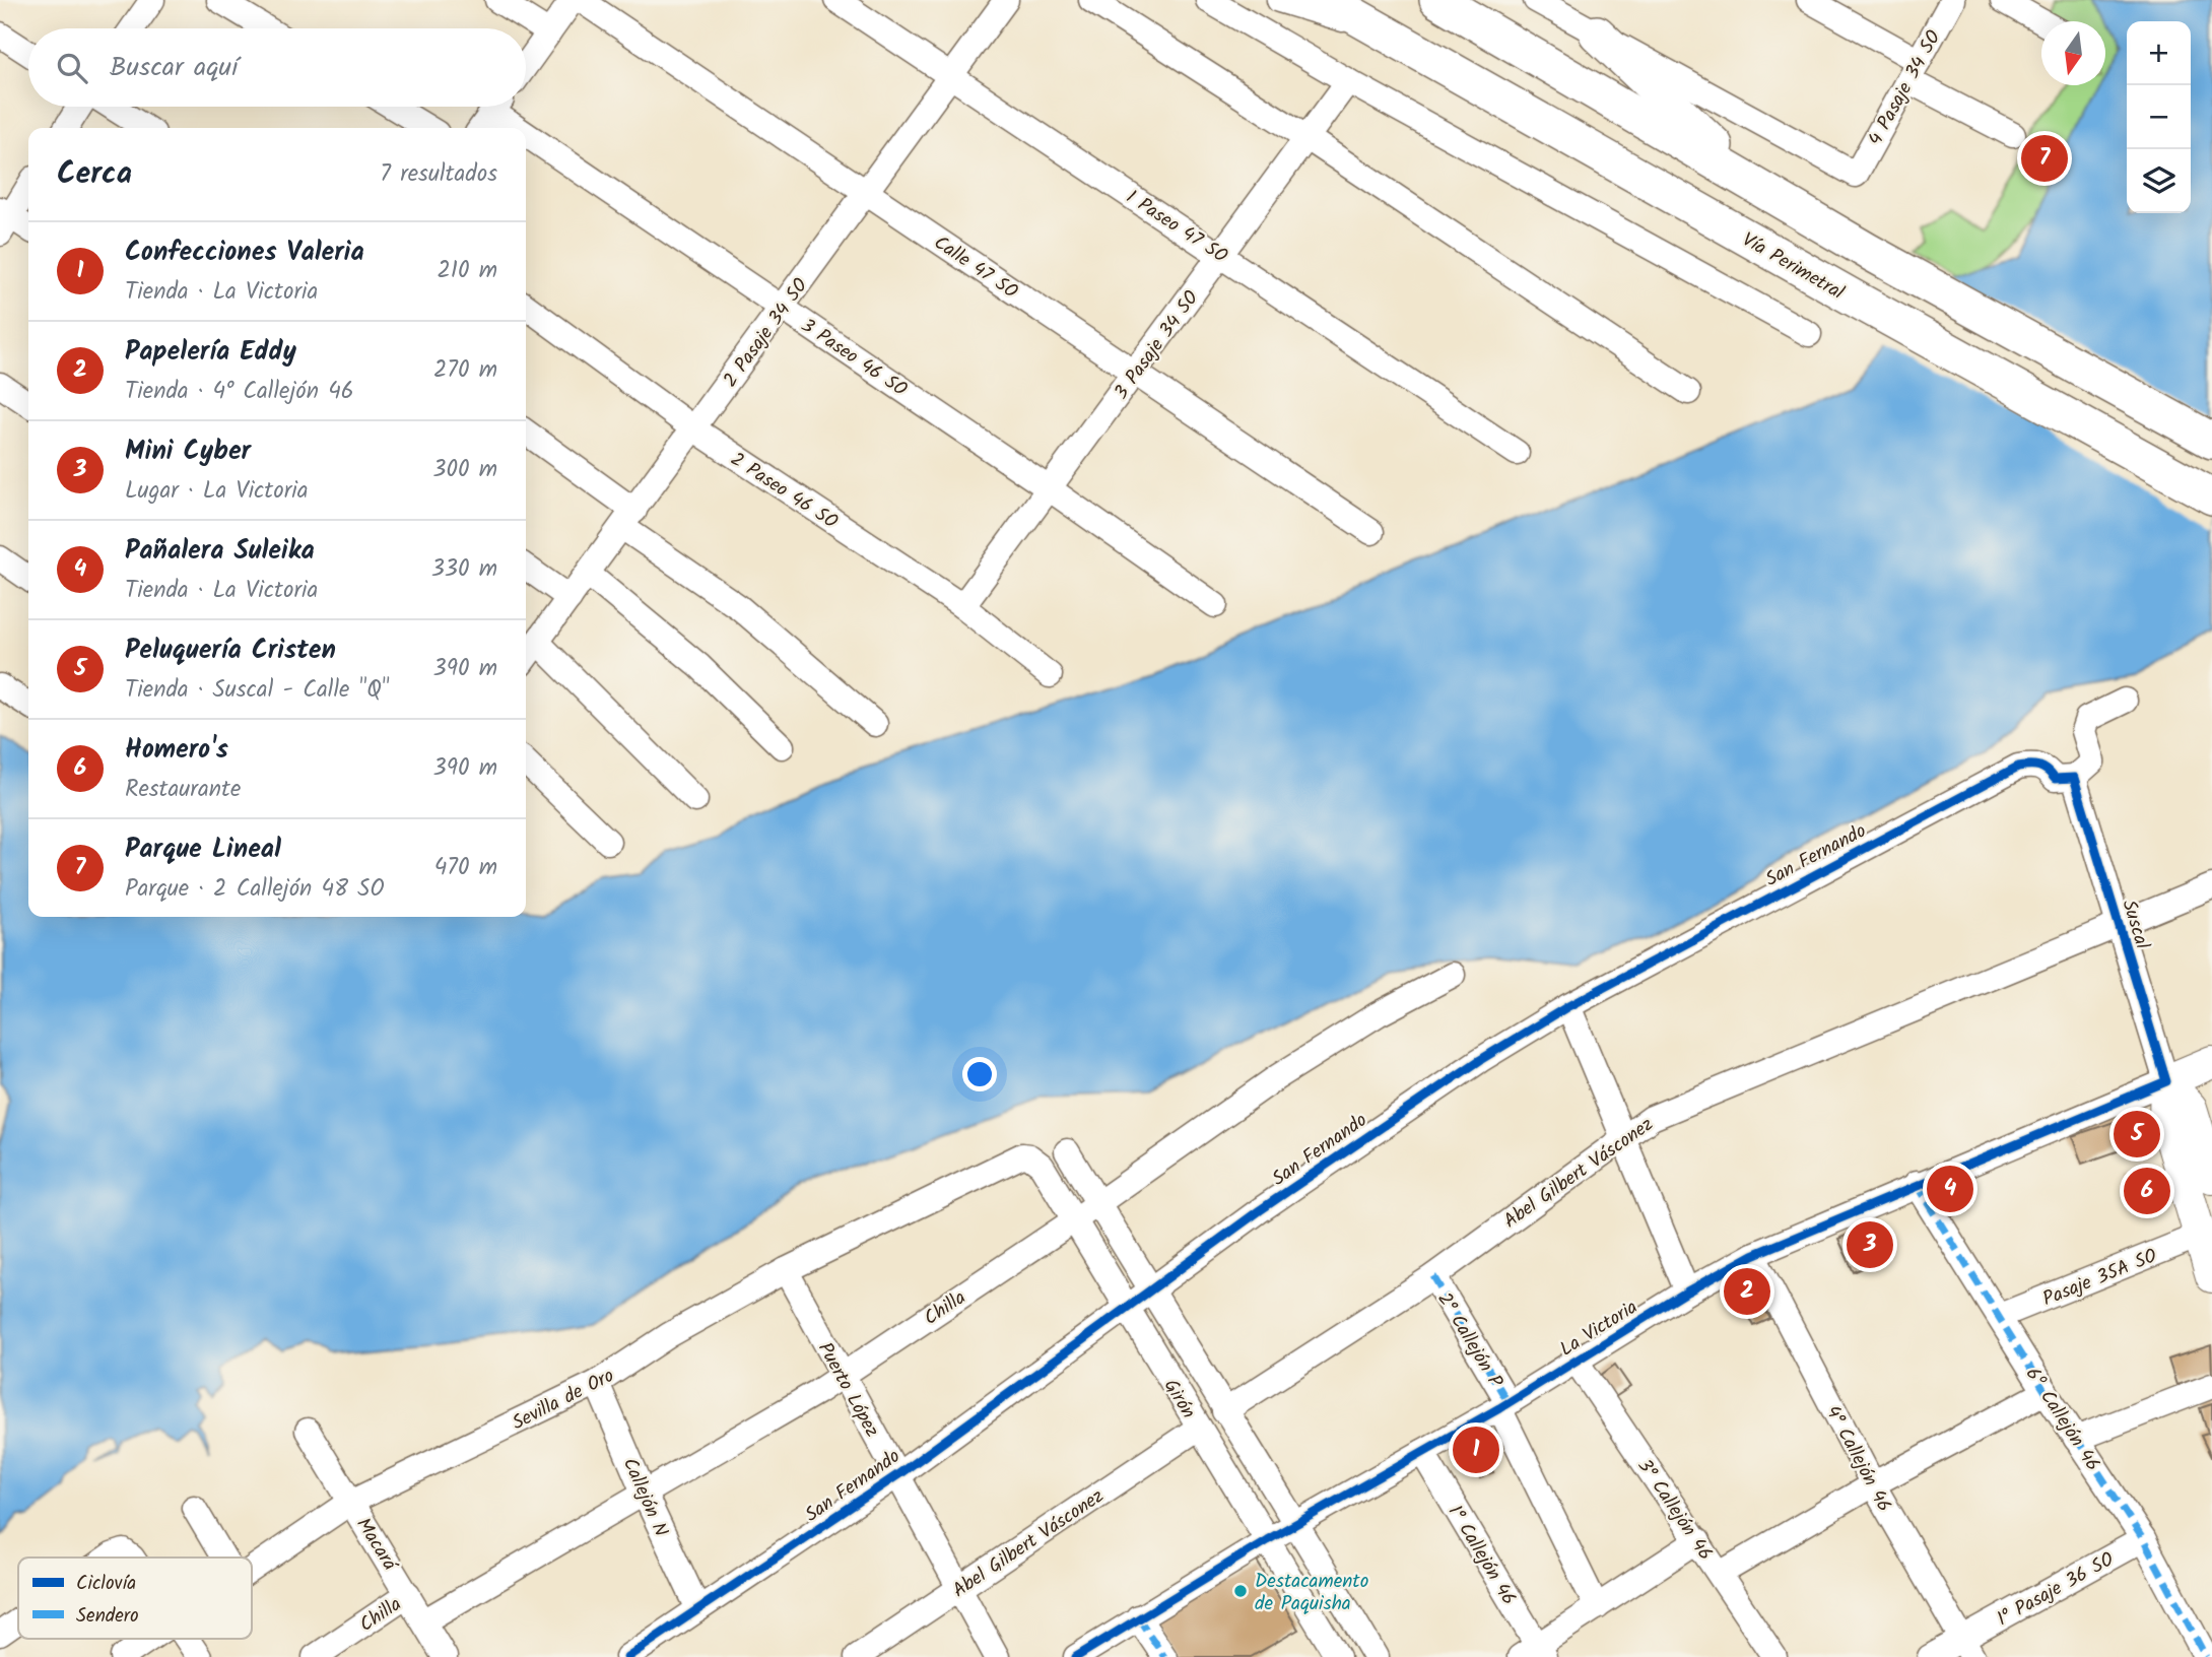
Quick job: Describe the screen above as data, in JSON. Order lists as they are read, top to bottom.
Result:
{
  "streets": {
    "highway": ["Vía Perimetral"],
    "main road": ["La Victoria"],
    "street": [
      "4 Pasaje 34 SO",
      "1 Paseo 47 SO",
      "Calle 47 SO",
      "2 Pasaje 34 SO",
      "3 Pasaje 34 SO",
      "3 Paseo 46 SO",
      "2 Paseo 46 SO",
      "San Fernando",
      "Suscal",
      "Abel Gilbert Vásconez",
      "Pasaje 35A SO",
      "Chilla",
      "2° Callejón P",
      "Puerto López",
      "Sevilla de Oro",
      "Girón",
      "6º Callejón 46",
      "4° Callejón 46",
      "Callejón N",
      "3° Callejón 46",
      "Macará",
      "1° Callejón 46",
      "1° Pasaje 36 SO"
    ]
  },
  "crossings": [
    ["1 Paseo 47 SO", "2 Pasaje 34 SO"],
    ["1 Paseo 47 SO", "3 Pasaje 34 SO"],
    ["Calle 47 SO", "2 Pasaje 34 SO"],
    ["Calle 47 SO", "3 Pasaje 34 SO"],
    ["2 Pasaje 34 SO", "3 Paseo 46 SO"],
    ["2 Pasaje 34 SO", "2 Paseo 46 SO"],
    ["3 Pasaje 34 SO", "3 Paseo 46 SO"],
    ["3 Pasaje 34 SO", "2 Paseo 46 SO"],
    ["San Fernando", "Suscal"],
    ["San Fernando", "Puerto López"],
    ["San Fernando", "Girón"],
    ["San Fernando", "Callejón N"],
    ["Suscal", "Abel Gilbert Vásconez"],
    ["Suscal", "La Victoria"],
    ["Abel Gilbert Vásconez", "2° Callejón P"],
    ["Abel Gilbert Vásconez", "Puerto López"],
    ["Abel Gilbert Vásconez", "Girón"],
    ["Pasaje 35A SO", "6º Callejón 46"],
    ["Chilla", "Puerto López"],
    ["Chilla", "Girón"],
    ["Chilla", "Callejón N"],
    ["Chilla", "Macará"],
    ["La Victoria", "2° Callejón P"],
    ["La Victoria", "Girón"],
    ["La Victoria", "6º Callejón 46"],
    ["La Victoria", "4° Callejón 46"],
    ["La Victoria", "3° Callejón 46"],
    ["La Victoria", "1° Callejón 46"],
    ["Puerto López", "Sevilla de Oro"],
    ["Sevilla de Oro", "Girón"],
    ["Sevilla de Oro", "Callejón N"],
    ["Sevilla de Oro", "Macará"],
    ["6º Callejón 46", "1° Pasaje 36 SO"],
    ["4° Callejón 46", "1° Pasaje 36 SO"]
  ],
  "places": ["Destacamento de Paquisha"],
  "legend": ["Ciclovía", "Sendero"],
  "north": "bottom",
  "page": {
    "map_buttons": ["+", "−"],
    "search": "Buscar aquí",
    "heading": ["Cerca", "7 resultados"],
    "pins": [
      "7",
      "5",
      "4",
      "6",
      "3",
      "2",
      "1"
    ],
    "list": [
      {
        "mark": "1",
        "name": "Confecciones Valeria",
        "note": "Tienda · La Victoria",
        "value": "210 m"
      },
      {
        "mark": "2",
        "name": "Papelería Eddy",
        "note": "Tienda · 4° Callejón 46",
        "value": "270 m"
      },
      {
        "mark": "3",
        "name": "Mini Cyber",
        "note": "Lugar · La Victoria",
        "value": "300 m"
      },
      {
        "mark": "4",
        "name": "Pañalera Suleika",
        "note": "Tienda · La Victoria",
        "value": "330 m"
      },
      {
        "mark": "5",
        "name": "Peluquería Cristen",
        "note": "Tienda · Suscal - Calle \"Q\"",
        "value": "390 m"
      },
      {
        "mark": "6",
        "name": "Homero's",
        "note": "Restaurante",
        "value": "390 m"
      },
      {
        "mark": "7",
        "name": "Parque Lineal",
        "note": "Parque · 2 Callejón 48 SO",
        "value": "470 m"
      }
    ]
  }
}
